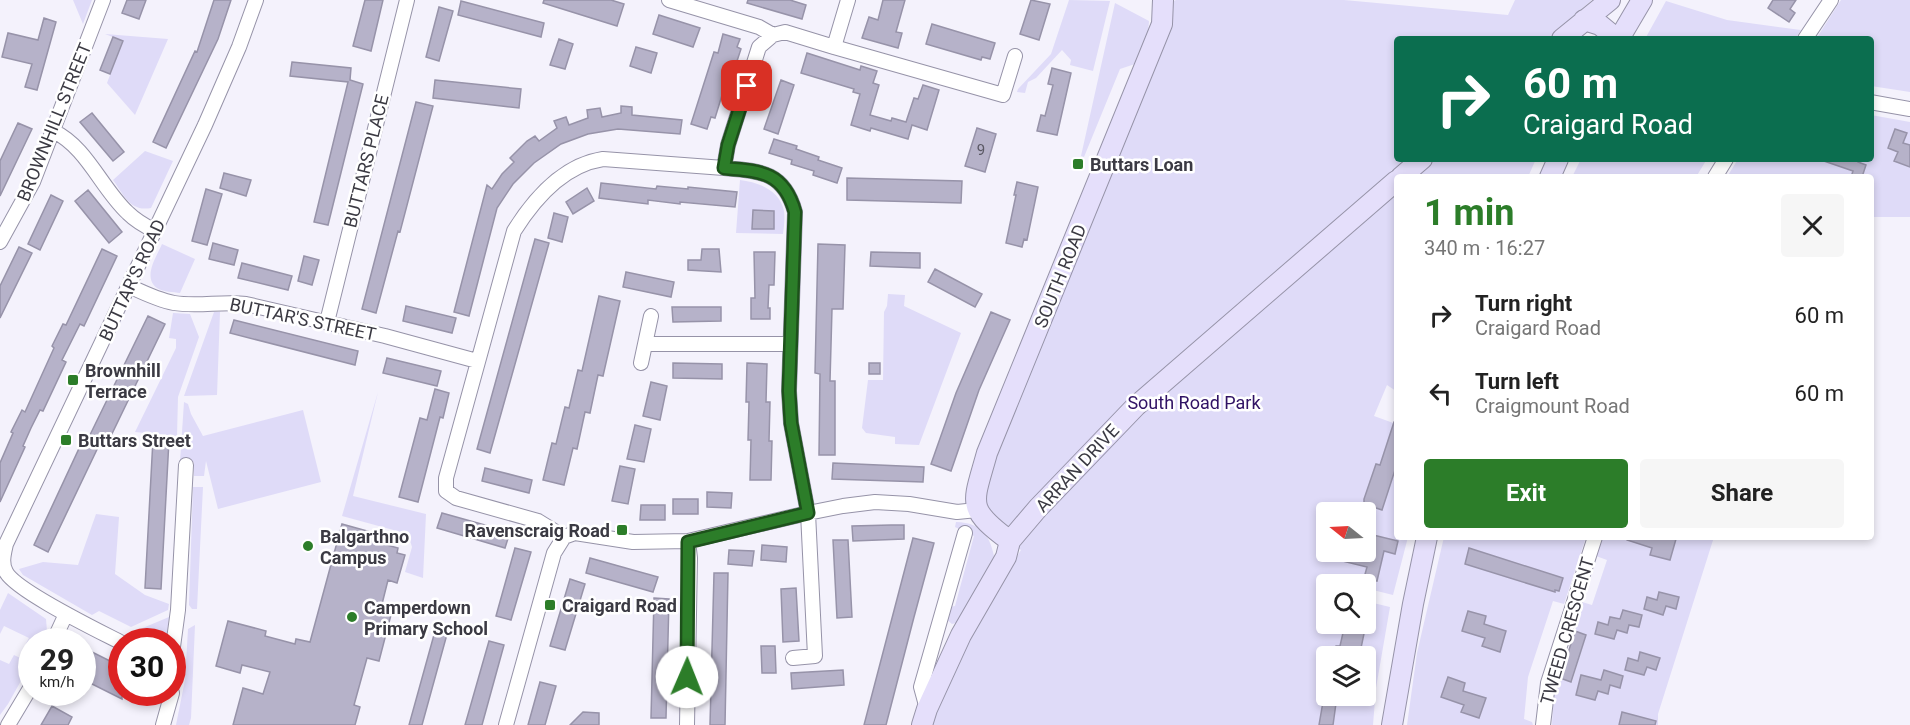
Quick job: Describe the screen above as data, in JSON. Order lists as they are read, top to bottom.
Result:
{
  "streets": {
    "street": [
      "BROWNHILL STREET",
      "BUTTARS PLACE",
      "SOUTH ROAD",
      "BUTTAR'S ROAD",
      "BUTTAR'S STREET",
      "ARRAN DRIVE",
      "TWEED CRESCENT"
    ]
  },
  "crossings": [
    ["BUTTARS PLACE", "BUTTAR'S STREET"],
    ["BUTTAR'S ROAD", "BUTTAR'S STREET"]
  ],
  "parks": ["South Road Park"],
  "places": {
    "transit": [
      "Buttars Loan",
      "Brownhill Terrace",
      "Buttars Street",
      "Ravenscraig Road",
      "Craigard Road"
    ],
    "other": ["Balgarthno Campus", "Camperdown Primary School"]
  },
  "house_numbers": ["9"],
  "north": "left",
  "page": {
    "turn": ["60 m", "Craigard Road"],
    "heading": ["1 min", "340 m · 16:27"],
    "list": [
      {
        "name": "Turn right",
        "note": "Craigard Road",
        "value": "60 m"
      },
      {
        "name": "Turn left",
        "note": "Craigmount Road",
        "value": "60 m"
      }
    ],
    "buttons": ["Exit", "Share"],
    "speed": "29 km/h",
    "limit": "30"
  }
}
